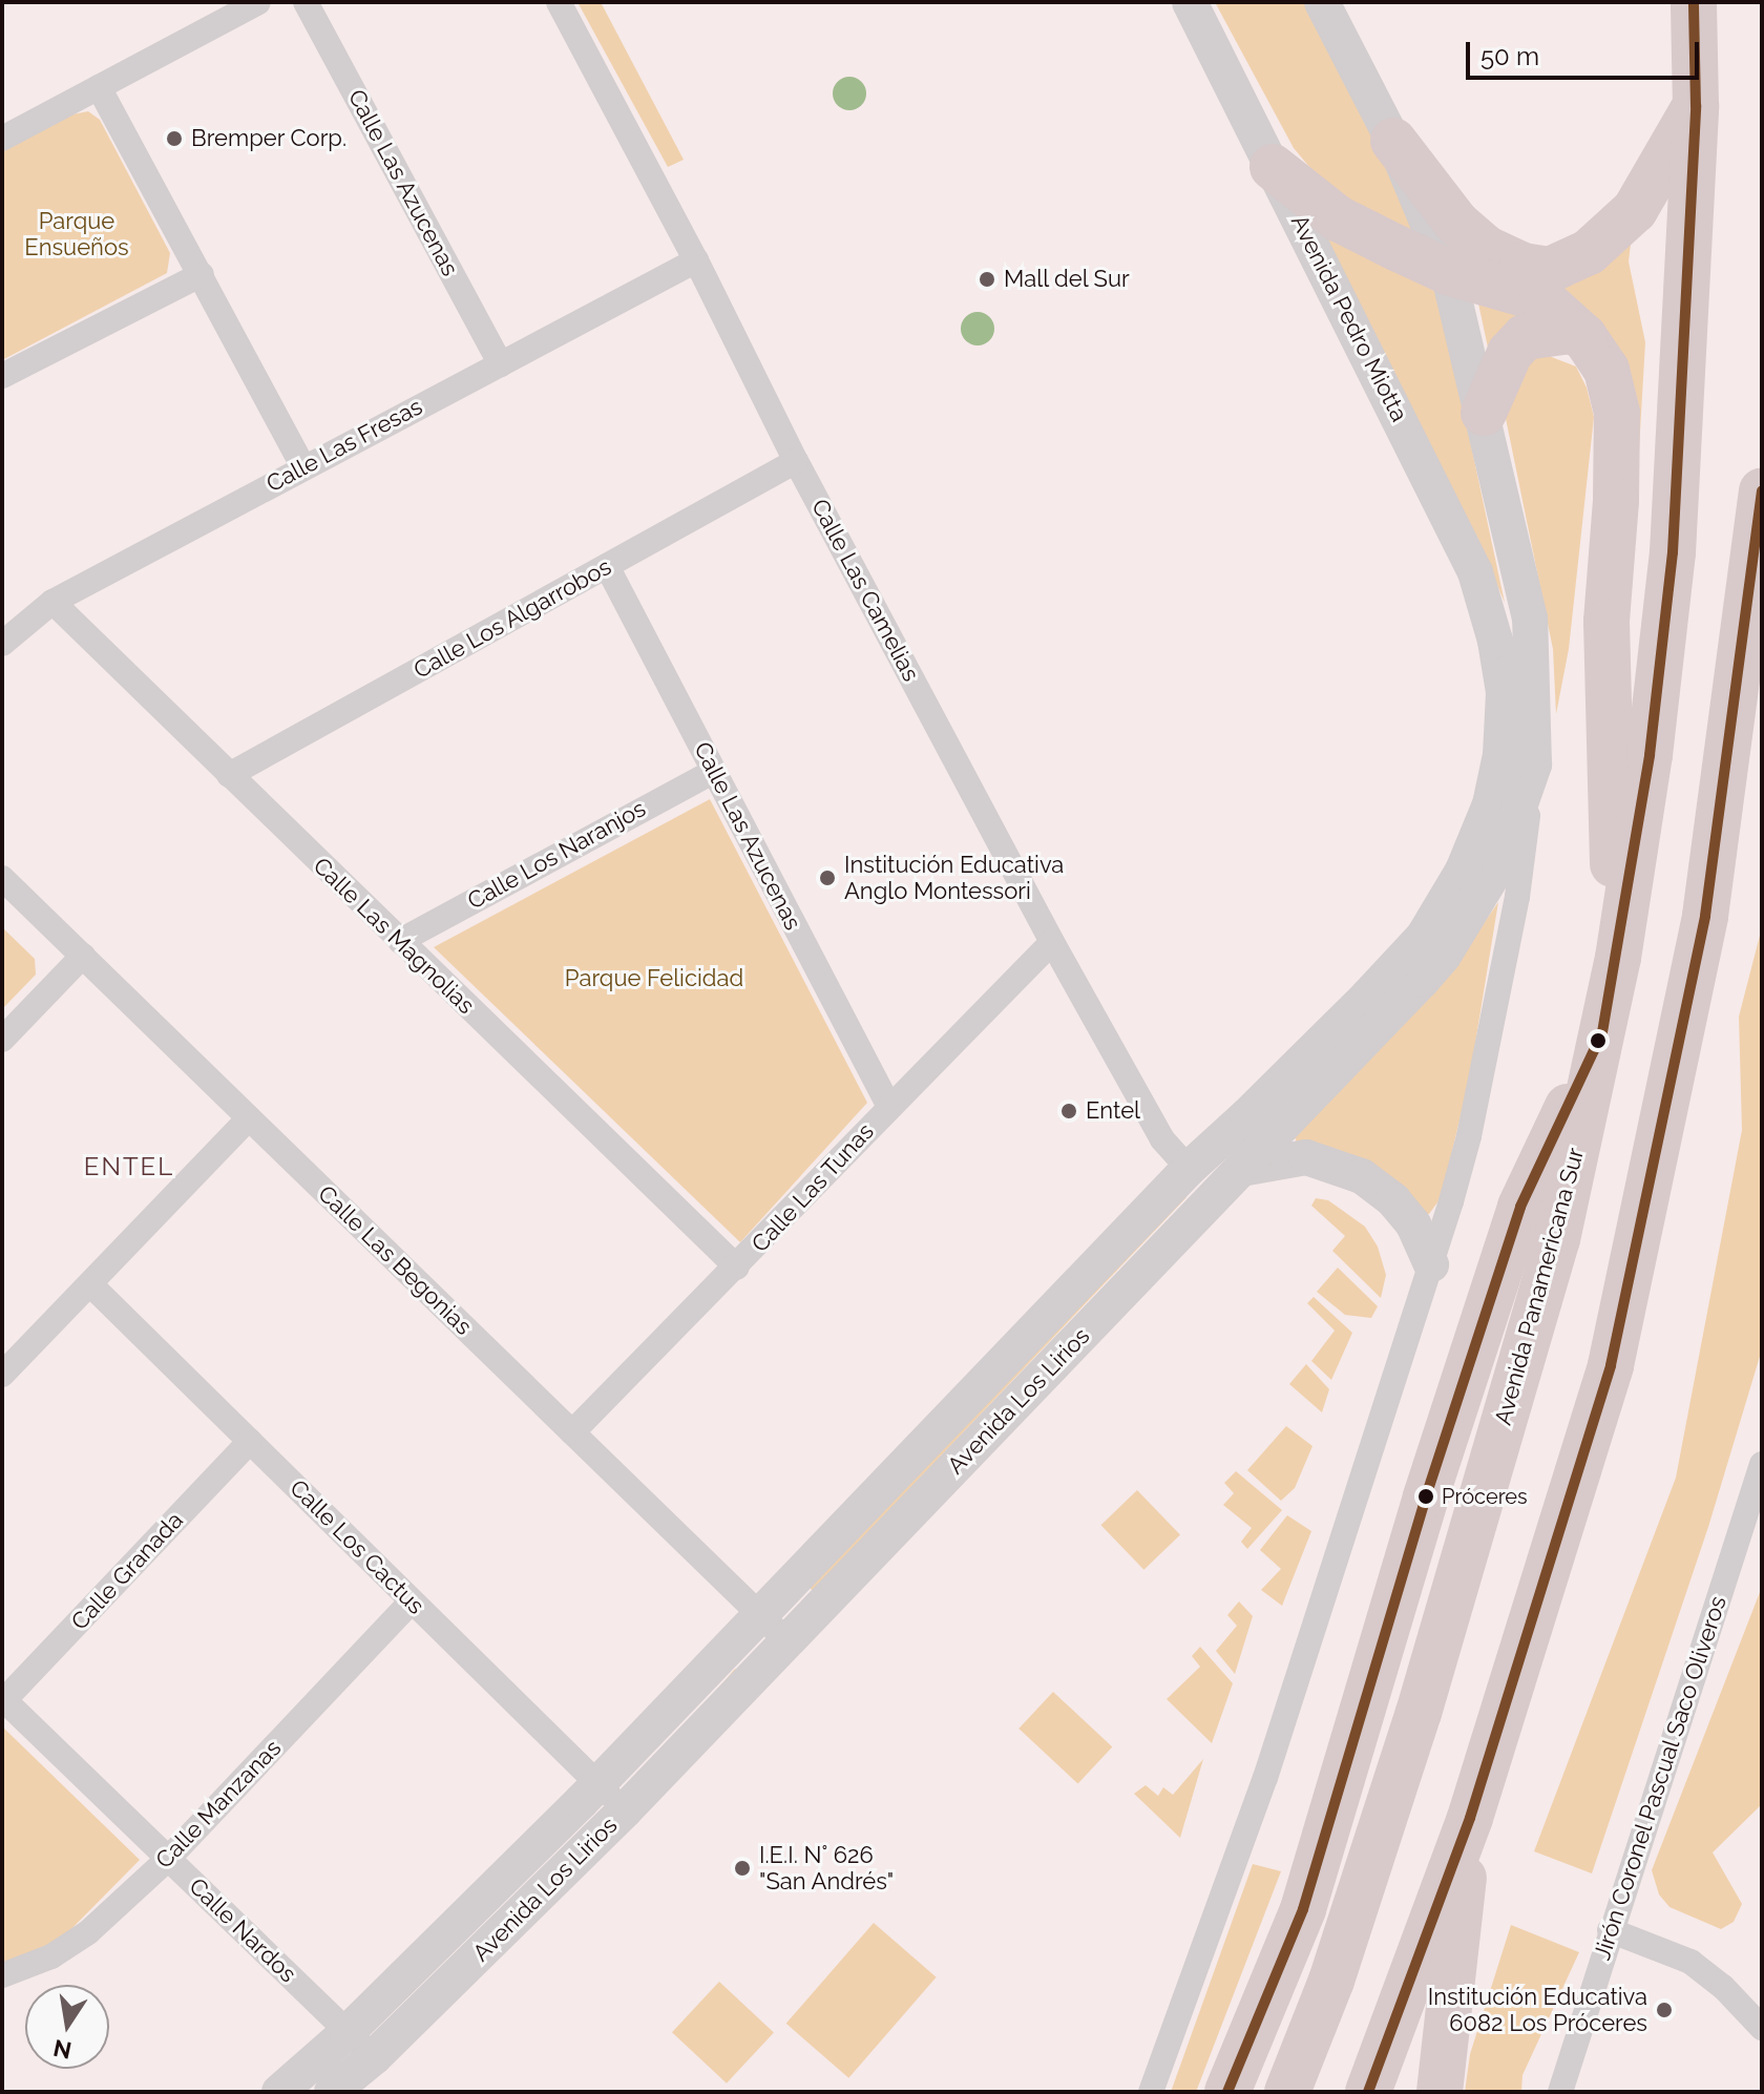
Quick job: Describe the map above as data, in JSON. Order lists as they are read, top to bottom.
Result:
{
  "streets": {
    "highway": ["Avenida Panamericana Sur"],
    "main road": ["Avenida Pedro Miotta", "Avenida Los Lirios"],
    "street": [
      "Calle Las Azucenas",
      "Calle Las Fresas",
      "Calle Las Camelias",
      "Calle Los Algarrobos",
      "Calle Los Naranjos",
      "Calle Las Magnolias",
      "Calle Las Tunas",
      "Calle Las Begonias",
      "Calle Los Cactus",
      "Calle Granada",
      "Jirón Coronel Pascual Saco Oliveros",
      "Calle Manzanas",
      "Calle Nardos"
    ]
  },
  "crossings": [
    ["Calle Las Azucenas", "Calle Las Fresas"],
    ["Calle Las Azucenas", "Calle Los Algarrobos"],
    ["Calle Las Azucenas", "Calle Los Naranjos"],
    ["Calle Las Azucenas", "Calle Las Tunas"],
    ["Avenida Pedro Miotta", "Avenida Los Lirios"],
    ["Calle Las Fresas", "Calle Las Camelias"],
    ["Calle Las Fresas", "Calle Las Magnolias"],
    ["Calle Las Camelias", "Calle Los Algarrobos"],
    ["Calle Las Camelias", "Calle Las Tunas"],
    ["Calle Las Camelias", "Avenida Los Lirios"],
    ["Calle Los Algarrobos", "Calle Las Magnolias"],
    ["Calle Los Naranjos", "Calle Las Magnolias"],
    ["Calle Las Magnolias", "Calle Las Tunas"],
    ["Calle Las Tunas", "Calle Las Begonias"],
    ["Calle Las Begonias", "Avenida Los Lirios"],
    ["Avenida Los Lirios", "Calle Los Cactus"],
    ["Avenida Los Lirios", "Calle Nardos"],
    ["Calle Los Cactus", "Calle Granada"],
    ["Calle Los Cactus", "Calle Manzanas"],
    ["Calle Granada", "Calle Nardos"],
    ["Calle Manzanas", "Calle Nardos"]
  ],
  "districts": ["ENTEL"],
  "parks": ["Parque Ensueños", "Parque Felicidad"],
  "places": [
    "Bremper Corp.",
    "Mall del Sur",
    "Institución Educativa Anglo Montessori",
    "Entel",
    "Próceres",
    "I.E.I. N° 626 \"San Andrés\"",
    "Institución Educativa 6082 Los Próceres"
  ],
  "scale_bar": "50 m",
  "north": "bottom"
}
